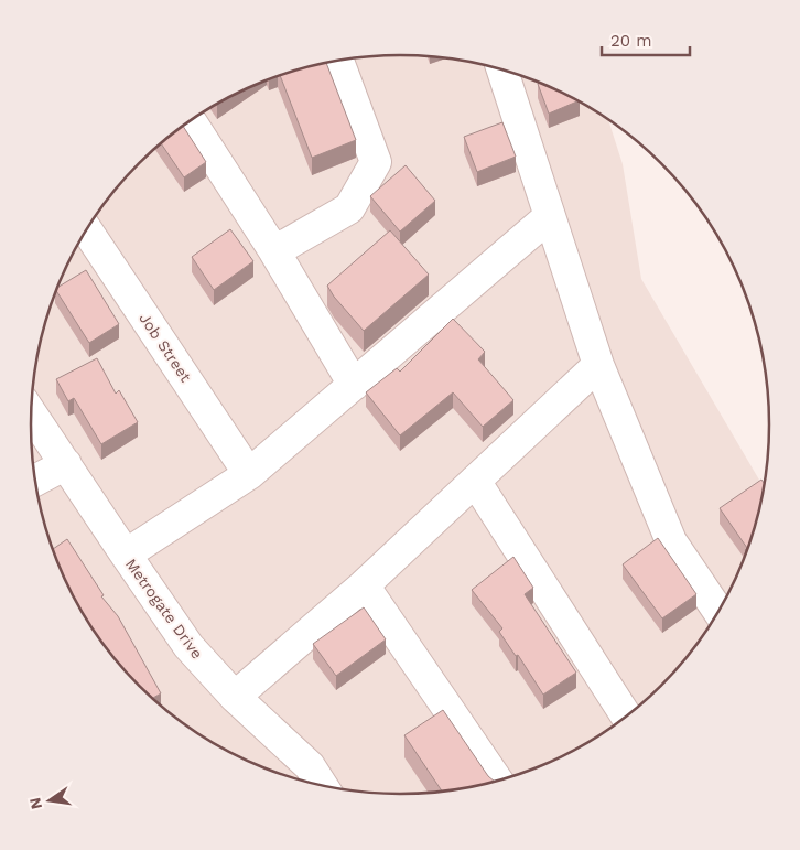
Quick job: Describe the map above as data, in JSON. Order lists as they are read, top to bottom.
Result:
{
  "streets": {
    "street": ["Job Street", "Metrogate Drive"]
  },
  "scale_bar": "20 m",
  "north": "left"
}
